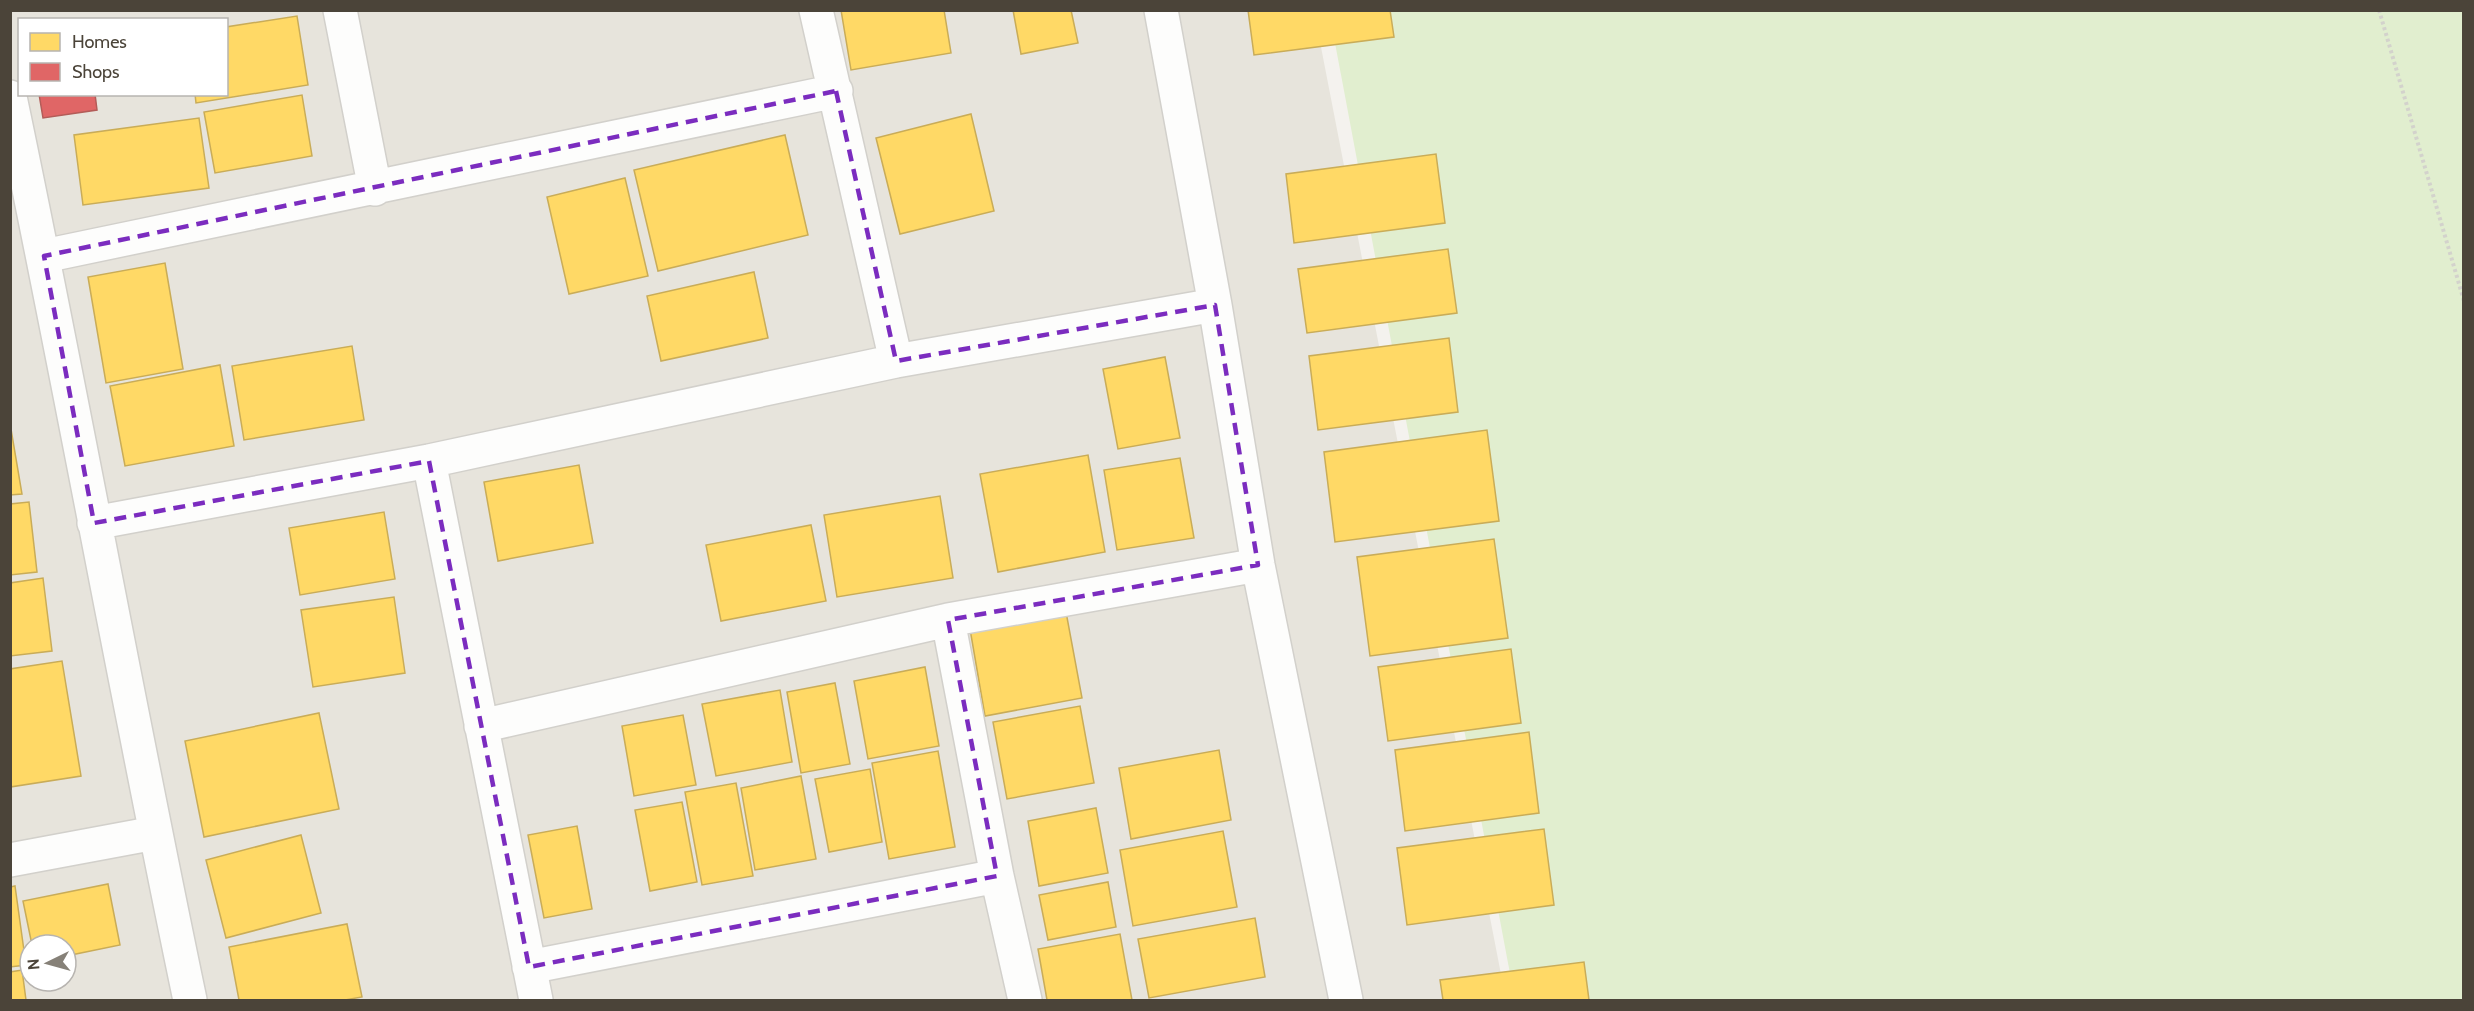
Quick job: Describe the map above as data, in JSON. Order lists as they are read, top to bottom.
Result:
{
  "legend": ["Homes", "Shops"],
  "north": "left"
}
